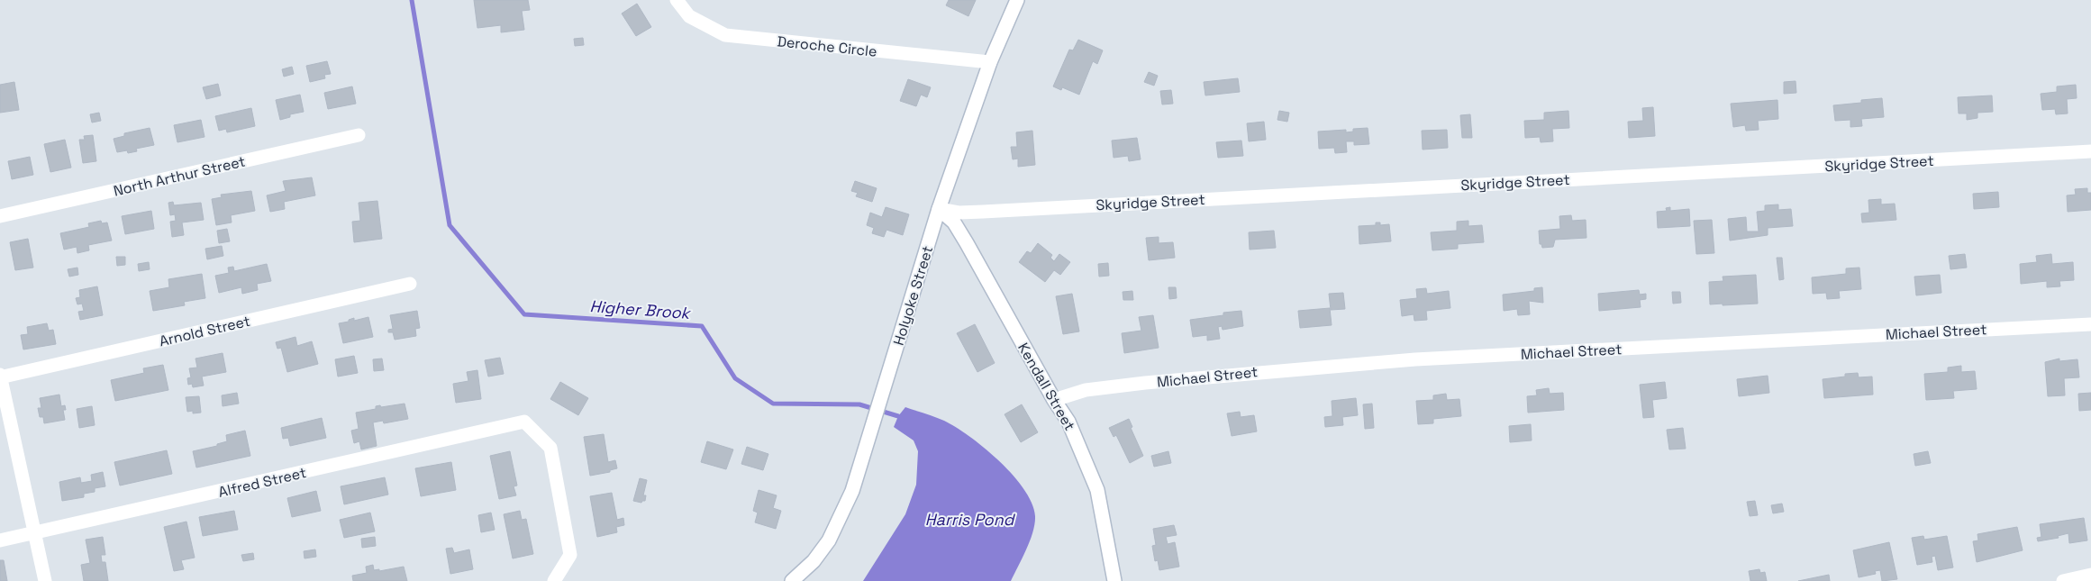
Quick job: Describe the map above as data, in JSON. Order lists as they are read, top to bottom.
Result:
{
  "streets": {
    "street": [
      "Deroche Circle",
      "Skyridge Street",
      "North Arthur Street",
      "Holyoke Street",
      "Arnold Street",
      "Michael Street",
      "Kendall Street",
      "Alfred Street"
    ]
  },
  "crossings": [
    ["Deroche Circle", "Holyoke Street"],
    ["Skyridge Street", "Holyoke Street"],
    ["Skyridge Street", "Kendall Street"],
    ["Holyoke Street", "Kendall Street"],
    ["Michael Street", "Kendall Street"]
  ],
  "water": ["Higher Brook", "Harris Pond"]
}
